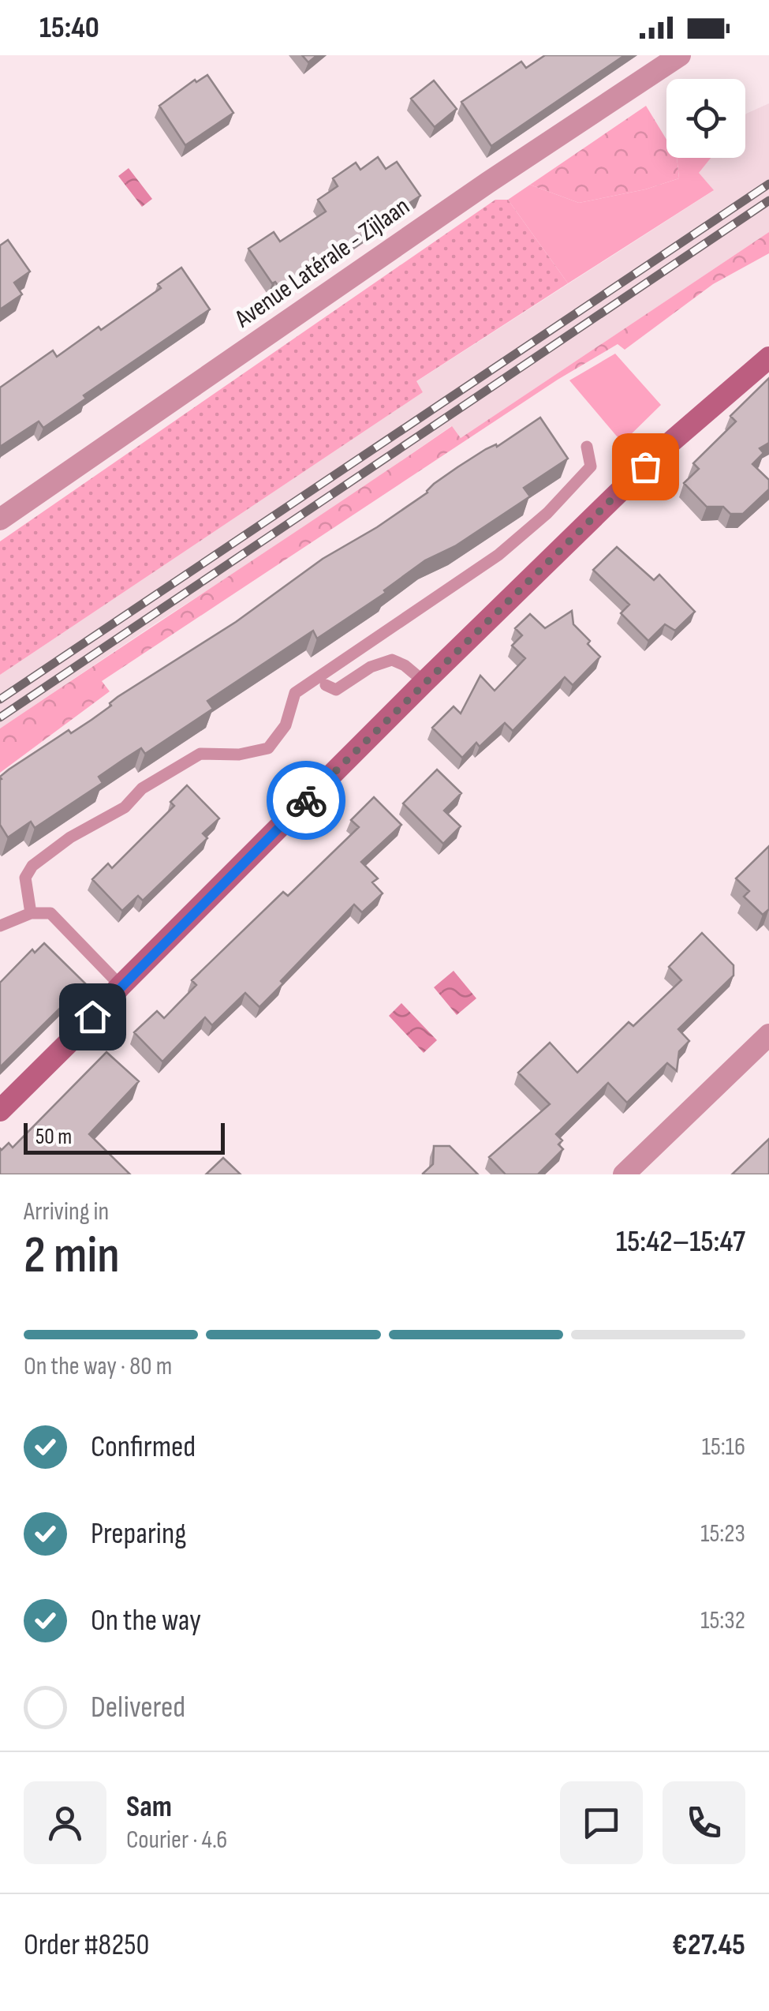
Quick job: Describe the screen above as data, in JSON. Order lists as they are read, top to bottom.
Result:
{
  "streets": {
    "street": ["Avenue Latérale - Zijlaan"]
  },
  "scale_bar": "50 m",
  "page": {
    "status": "15:40",
    "scale": "50 m",
    "heading": ["2 min", "Arriving in", "15:42–15:47"],
    "panel": [
      "Sam",
      "Courier · 4.6",
      "Order #8250",
      "€27.45"
    ],
    "bar": "On the way · 80 m",
    "list": [
      ["Confirmed", "15:16"],
      ["Preparing", "15:23"],
      ["On the way", "15:32"],
      "Delivered"
    ]
  }
}
